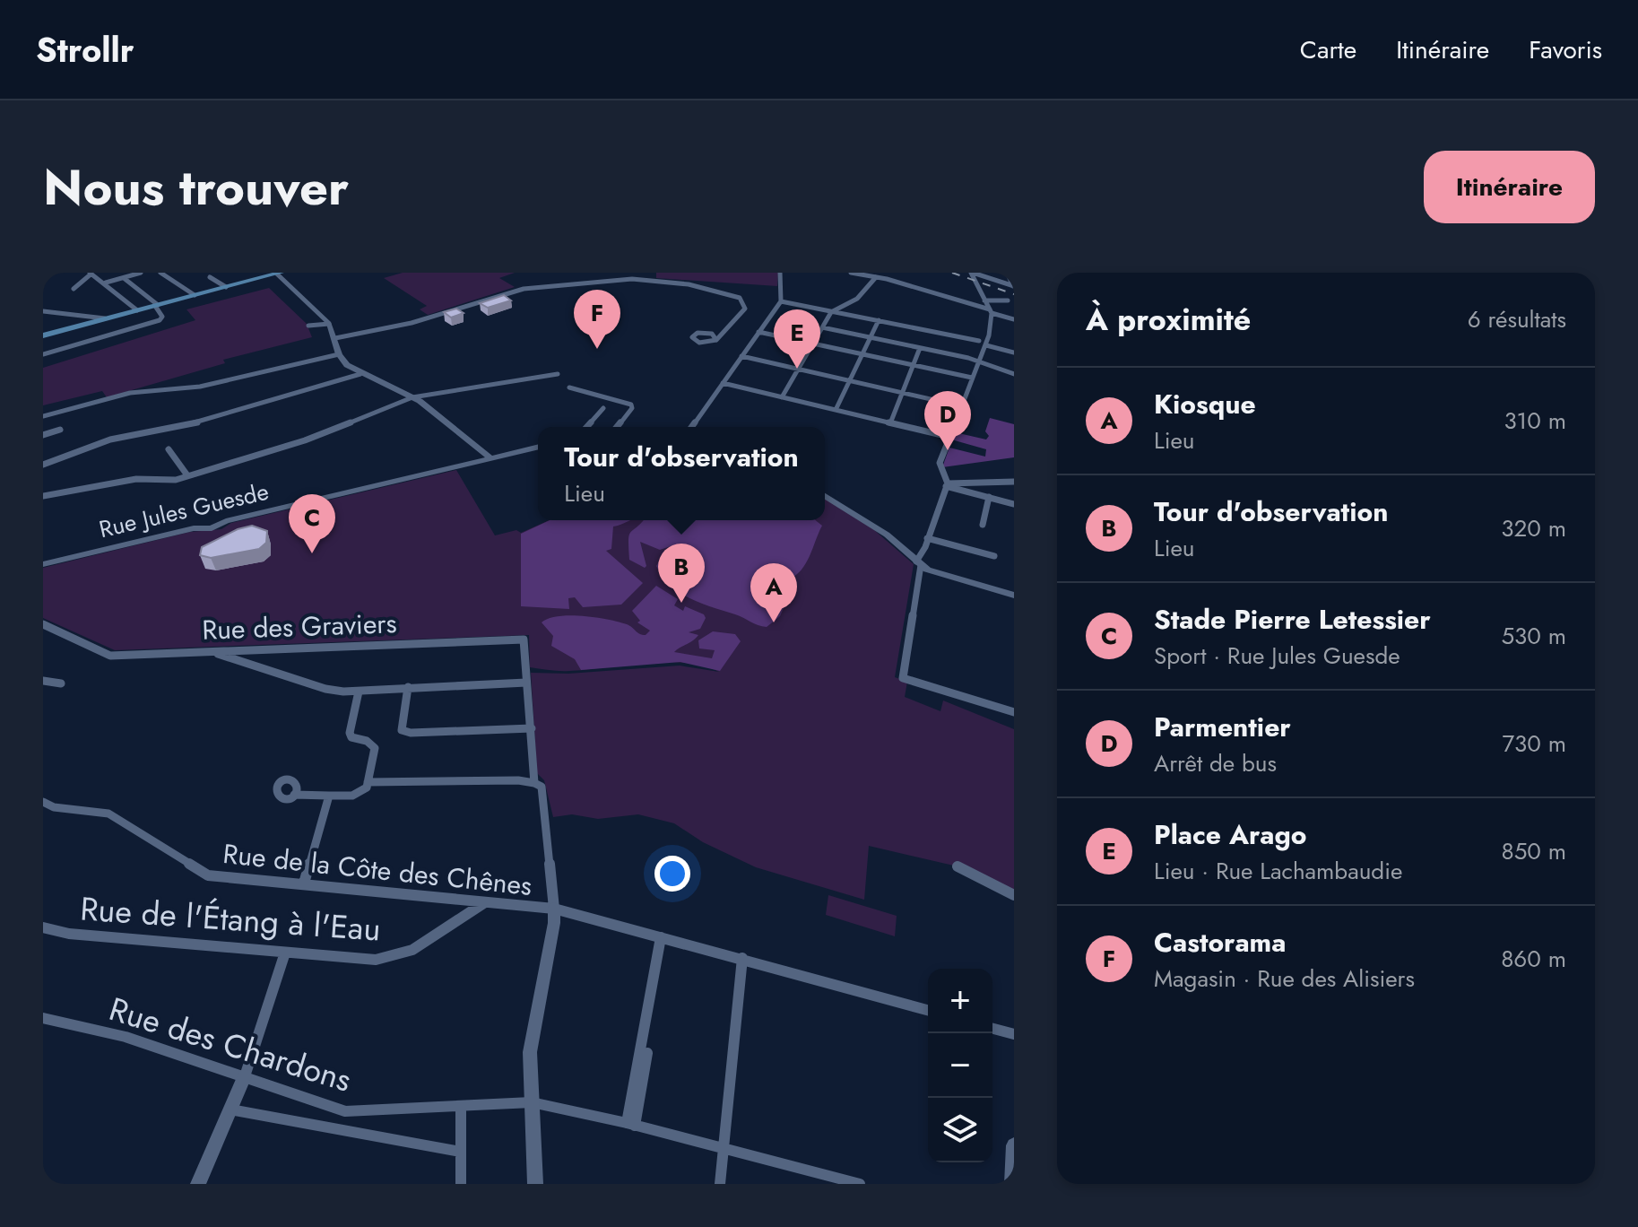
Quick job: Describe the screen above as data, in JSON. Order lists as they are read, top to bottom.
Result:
{
  "streets": {
    "street": [
      "Rue Jules Guesde",
      "Rue des Graviers",
      "Rue de la Côte des Chênes",
      "Rue de l'Étang à l'Eau",
      "Rue des Chardons"
    ]
  },
  "crossings": [
    ["Rue de la Côte des Chênes", "Rue de l'Étang à l'Eau"]
  ],
  "page": {
    "header": "Strollr",
    "nav": ["Carte", "Itinéraire", "Favoris"],
    "title": "Nous trouver",
    "buttons": "Itinéraire",
    "heading": ["À proximité", "6 résultats"],
    "pins": [
      "F",
      "E",
      "D",
      "C",
      "B",
      "A"
    ],
    "list": [
      {
        "mark": "A",
        "name": "Kiosque",
        "note": "Lieu",
        "value": "310 m"
      },
      {
        "mark": "B",
        "name": "Tour d'observation",
        "note": "Lieu",
        "value": "320 m"
      },
      {
        "mark": "C",
        "name": "Stade Pierre Letessier",
        "note": "Sport · Rue Jules Guesde",
        "value": "530 m"
      },
      {
        "mark": "D",
        "name": "Parmentier",
        "note": "Arrêt de bus",
        "value": "730 m"
      },
      {
        "mark": "E",
        "name": "Place Arago",
        "note": "Lieu · Rue Lachambaudie",
        "value": "850 m"
      },
      {
        "mark": "F",
        "name": "Castorama",
        "note": "Magasin · Rue des Alisiers",
        "value": "860 m"
      }
    ],
    "popup": ["Tour d'observation", "Lieu"],
    "map_buttons": ["+", "−"]
  }
}
